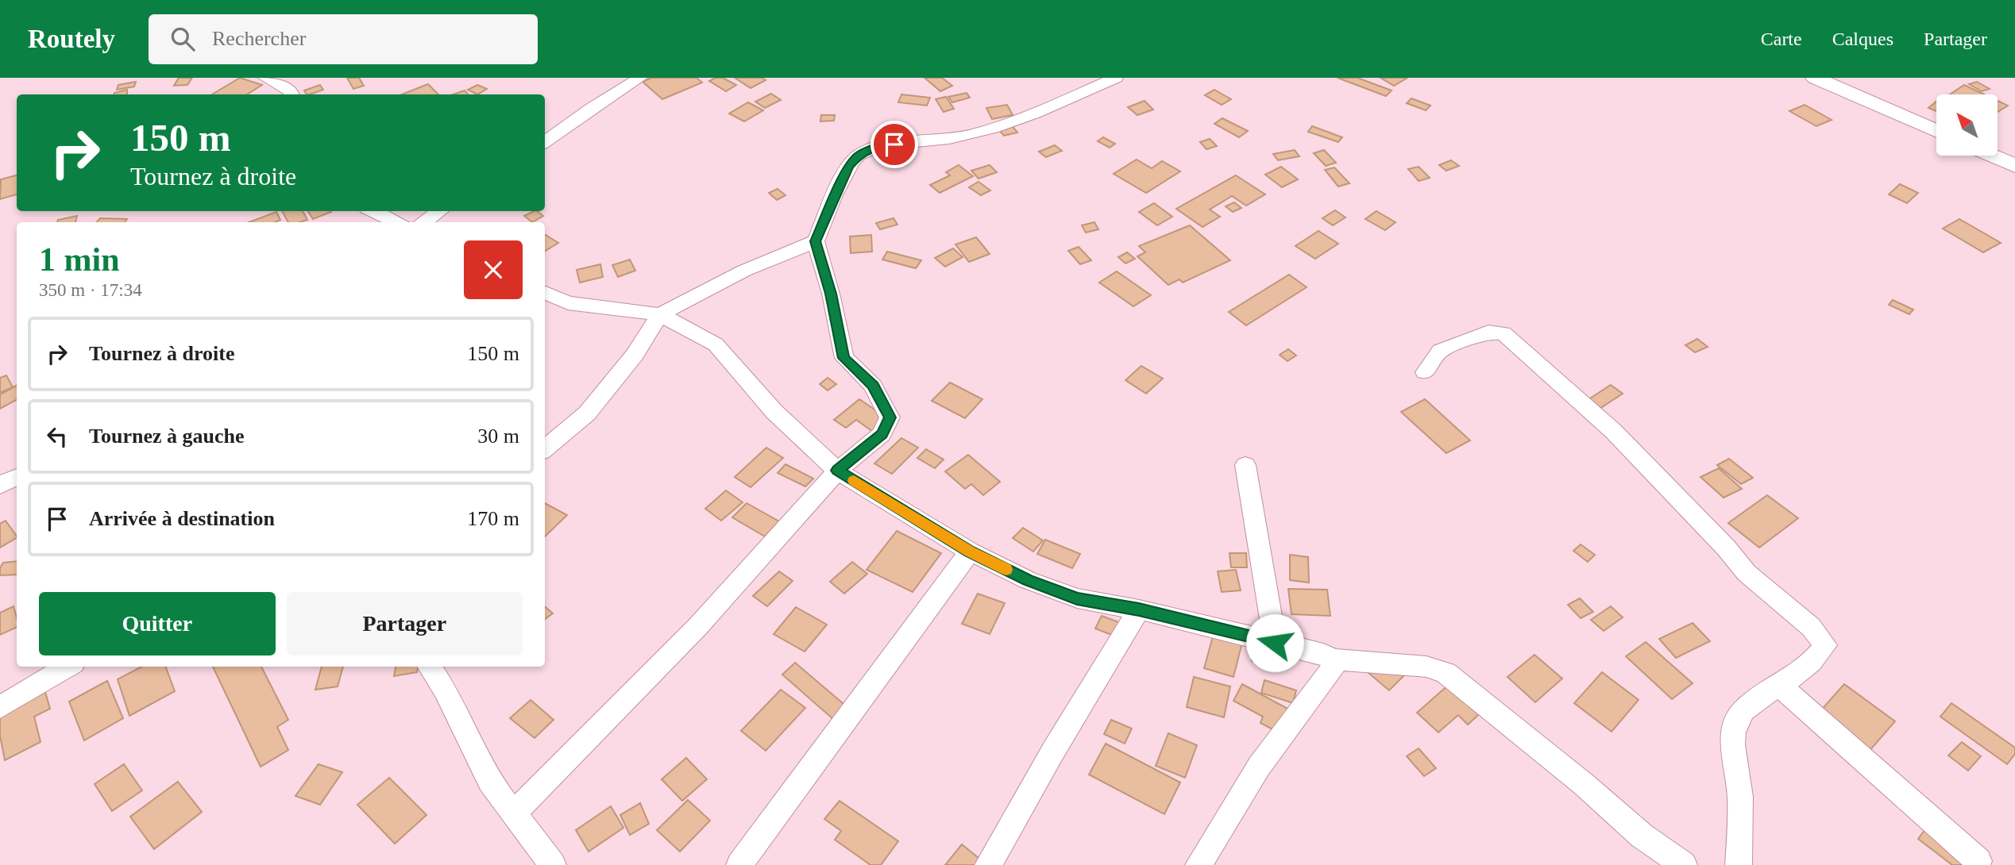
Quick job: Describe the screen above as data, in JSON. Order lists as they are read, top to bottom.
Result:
{
  "north": "top left",
  "page": {
    "header": "Routely",
    "search": "Rechercher",
    "nav": ["Carte", "Calques", "Partager"],
    "turn": ["150 m", "Tournez à droite"],
    "heading": ["1 min", "350 m · 17:34"],
    "list": [
      {
        "name": "Tournez à droite",
        "value": "150 m"
      },
      {
        "name": "Tournez à gauche",
        "value": "30 m"
      },
      {
        "name": "Arrivée à destination",
        "value": "170 m"
      }
    ],
    "buttons": ["Quitter", "Partager"]
  }
}
